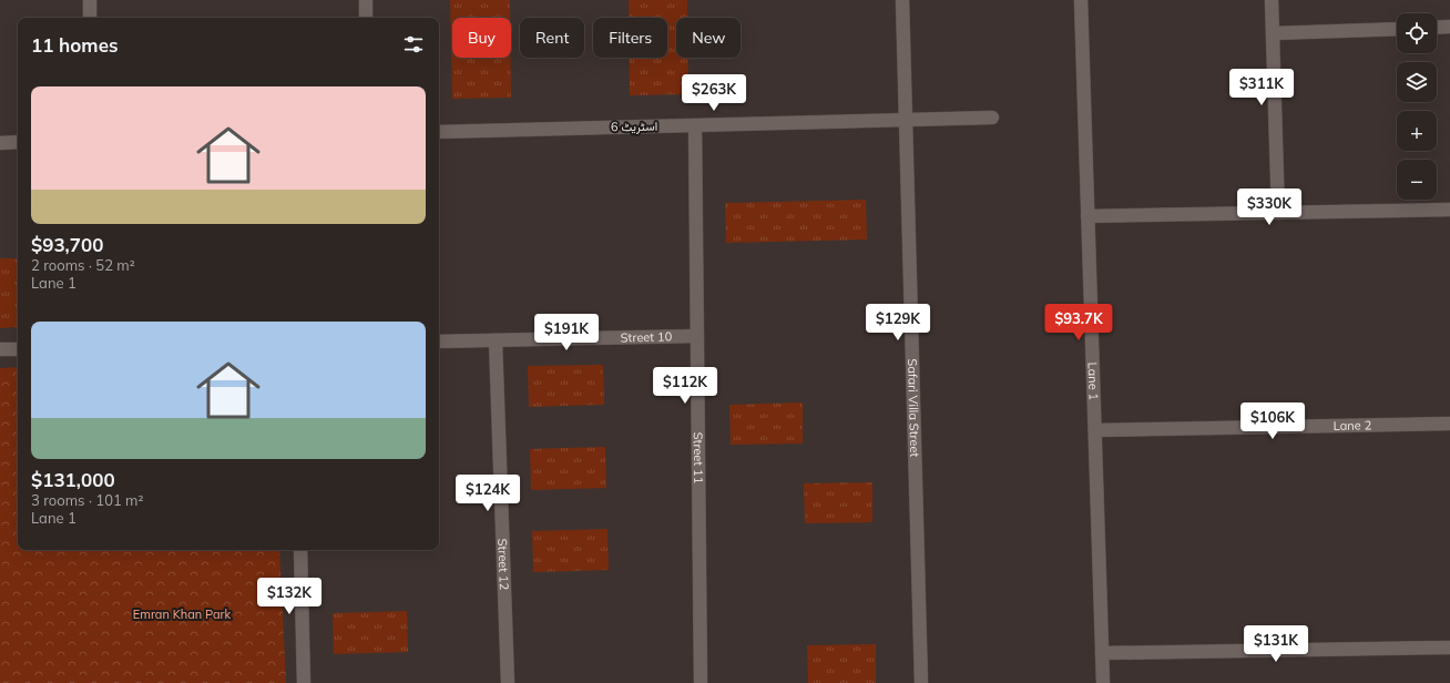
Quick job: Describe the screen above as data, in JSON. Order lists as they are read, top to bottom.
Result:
{
  "streets": {
    "street": [
      "اسٹریٹ 6",
      "Street 10",
      "Lane 1",
      "Safari Villa Street",
      "Lane 2",
      "Street 11",
      "Street 12"
    ]
  },
  "crossings": [
    ["اسٹریٹ 6", "Safari Villa Street"],
    ["اسٹریٹ 6", "Street 11"],
    ["Street 10", "Street 11"],
    ["Street 10", "Street 12"],
    ["Lane 1", "Lane 2"]
  ],
  "parks": ["Emran Khan Park"],
  "page": {
    "map_buttons": ["+", "−"],
    "chip": [
      "Buy",
      "Rent",
      "Filters",
      "New"
    ],
    "heading": "11 homes",
    "price": [
      "$311K",
      "$263K",
      "$330K",
      "$129K",
      "$93.7K",
      "$191K",
      "$112K",
      "$106K",
      "$124K",
      "$132K",
      "$131K"
    ],
    "list": [
      {
        "name": "$93,700",
        "note": "2 rooms · 52 m² · Lane 1"
      },
      {
        "name": "$131,000",
        "note": "3 rooms · 101 m² · Lane 1"
      }
    ]
  }
}
